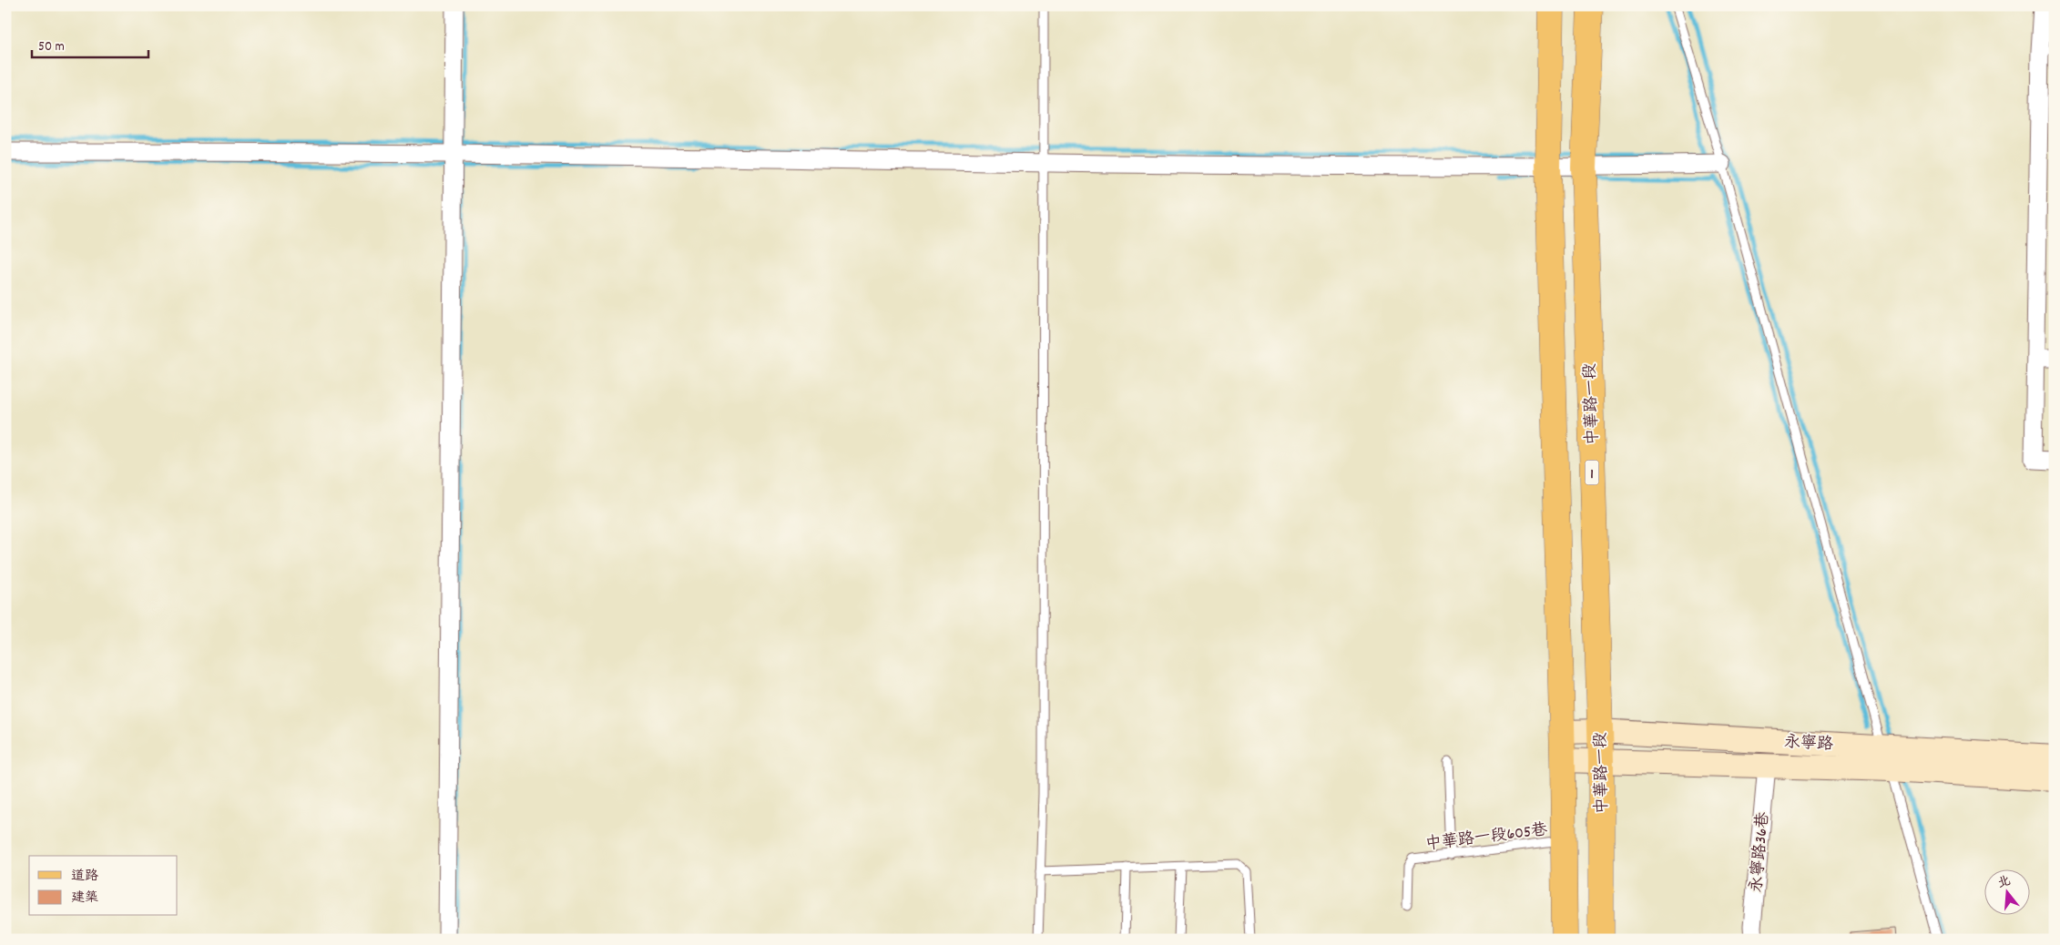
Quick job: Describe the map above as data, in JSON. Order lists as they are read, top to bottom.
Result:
{
  "streets": {
    "main road": ["中華路一段", "1"],
    "street": ["永寧路", "永寧路36巷"],
    "lane": ["中華路一段605巷"]
  },
  "crossings": [
    ["中華路一段", "永寧路"],
    ["永寧路", "永寧路36巷"]
  ],
  "legend": ["道路", "建築"],
  "scale_bar": "50 m",
  "north": "top"
}
